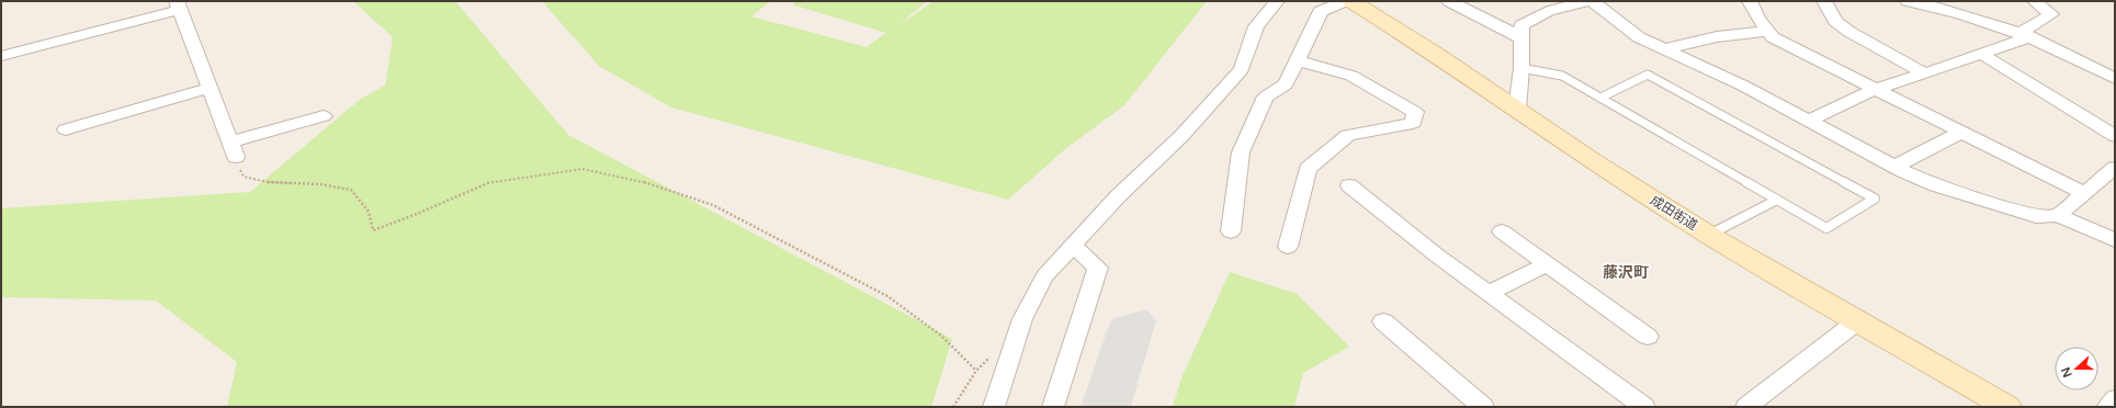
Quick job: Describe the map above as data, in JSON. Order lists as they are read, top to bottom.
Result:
{
  "streets": {
    "street": ["成田街道"]
  },
  "districts": ["藤沢町"],
  "north": "left"
}
